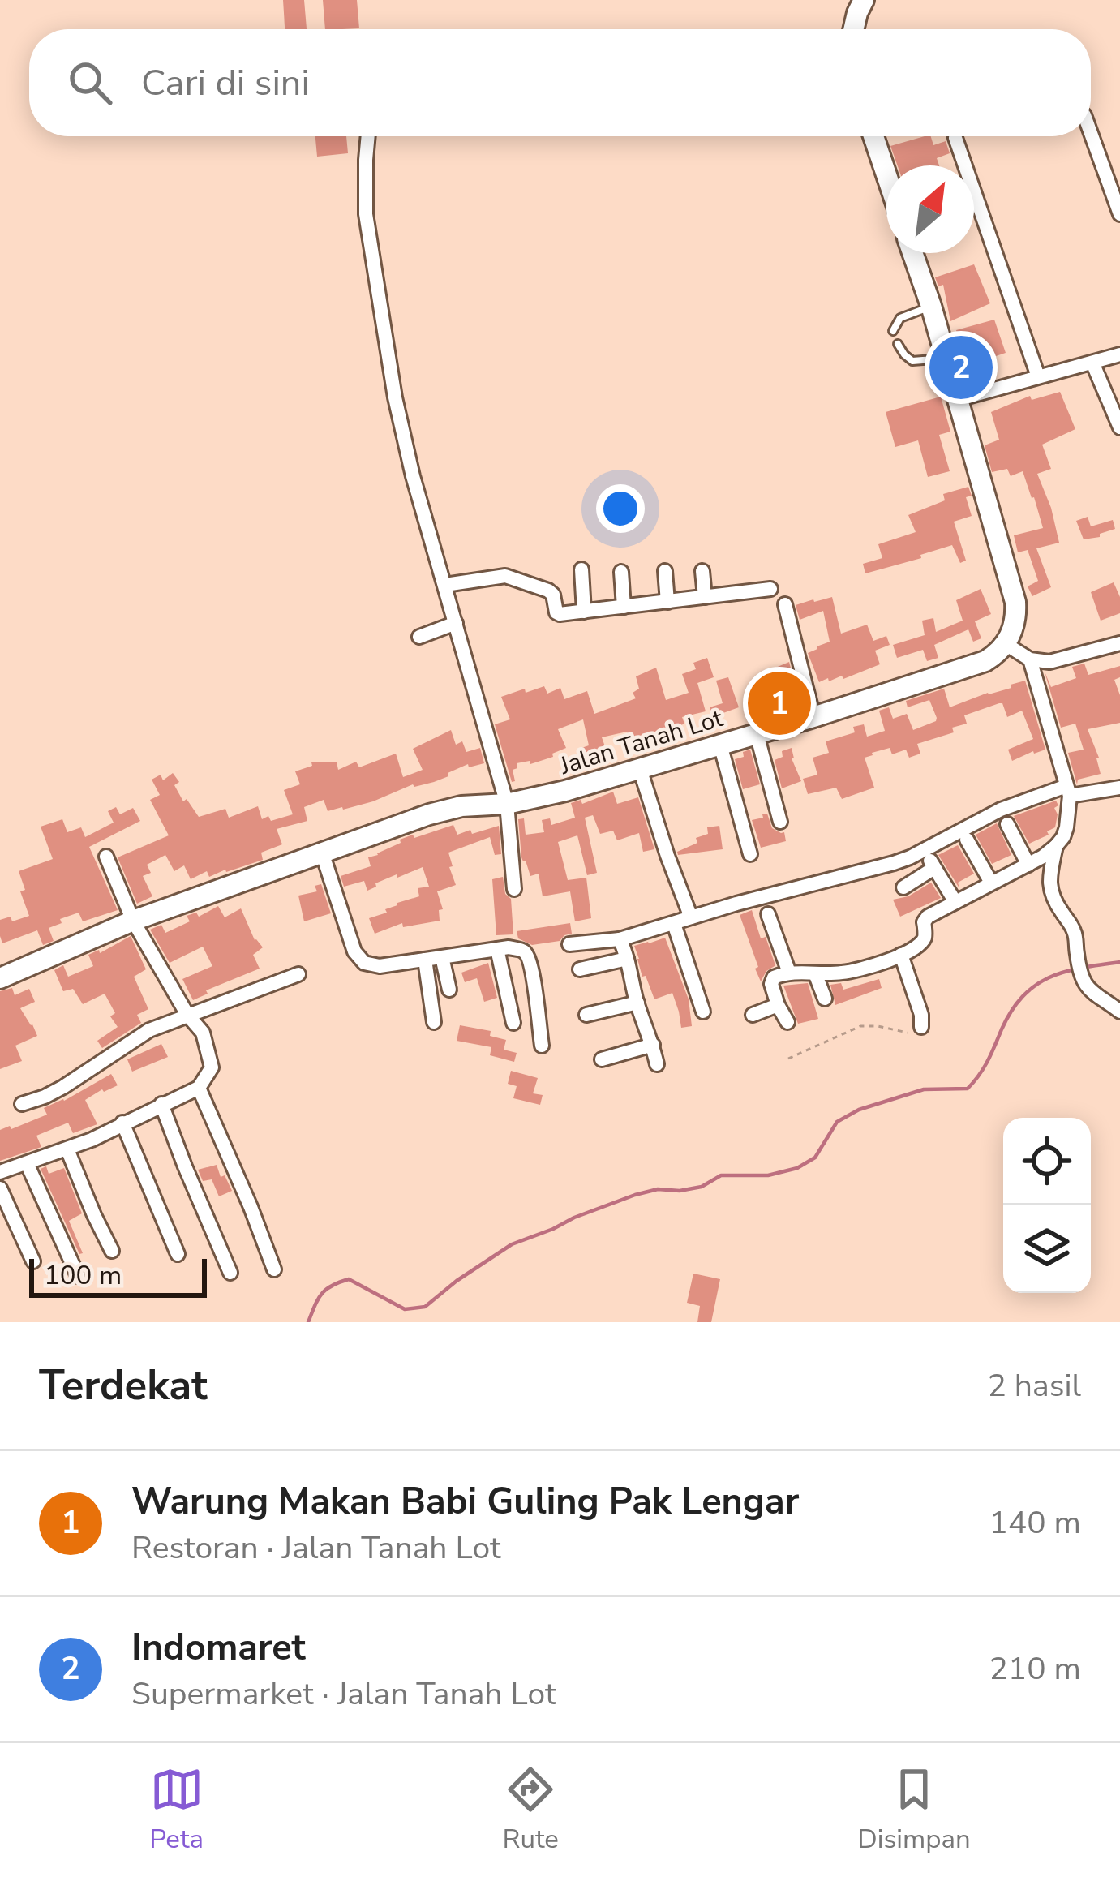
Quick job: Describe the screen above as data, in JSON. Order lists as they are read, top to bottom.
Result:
{
  "streets": {
    "main road": ["Jalan Tanah Lot"]
  },
  "scale_bar": "100 m",
  "north": "top right",
  "page": {
    "search": "Cari di sini",
    "pins": ["2", "1"],
    "scale": "100 m",
    "heading": ["Terdekat", "2 hasil"],
    "list": [
      {
        "mark": "1",
        "name": "Warung Makan Babi Guling Pak Lengar",
        "note": "Restoran · Jalan Tanah Lot",
        "value": "140 m"
      },
      {
        "mark": "2",
        "name": "Indomaret",
        "note": "Supermarket · Jalan Tanah Lot",
        "value": "210 m"
      }
    ],
    "nav": ["Peta", "Rute", "Disimpan"]
  }
}
